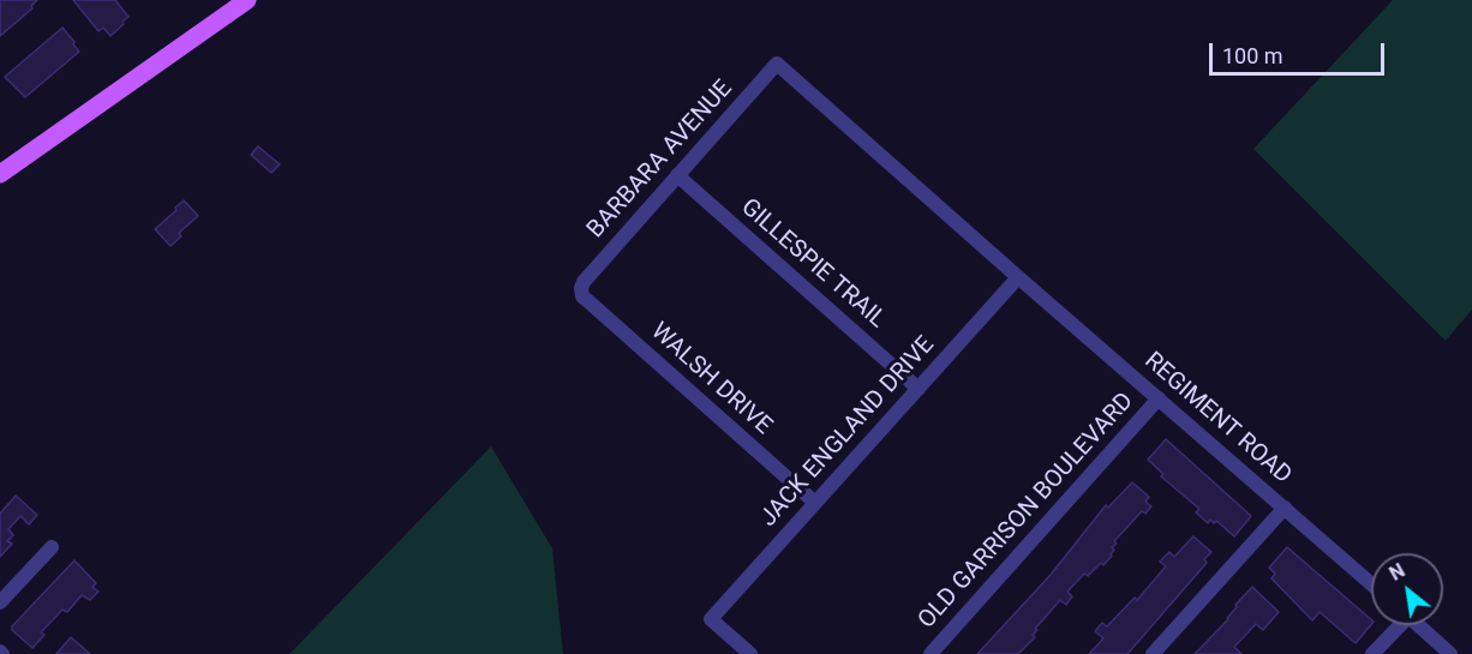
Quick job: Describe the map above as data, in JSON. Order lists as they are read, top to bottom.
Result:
{
  "streets": {
    "street": [
      "BARBARA AVENUE",
      "GILLESPIE TRAIL",
      "WALSH DRIVE",
      "REGIMENT ROAD",
      "JACK ENGLAND DRIVE",
      "OLD GARRISON BOULEVARD"
    ]
  },
  "crossings": [
    ["BARBARA AVENUE", "GILLESPIE TRAIL"],
    ["BARBARA AVENUE", "WALSH DRIVE"],
    ["BARBARA AVENUE", "REGIMENT ROAD"],
    ["GILLESPIE TRAIL", "JACK ENGLAND DRIVE"],
    ["WALSH DRIVE", "JACK ENGLAND DRIVE"],
    ["REGIMENT ROAD", "JACK ENGLAND DRIVE"],
    ["REGIMENT ROAD", "OLD GARRISON BOULEVARD"]
  ],
  "scale_bar": "100 m",
  "north": "top left"
}
